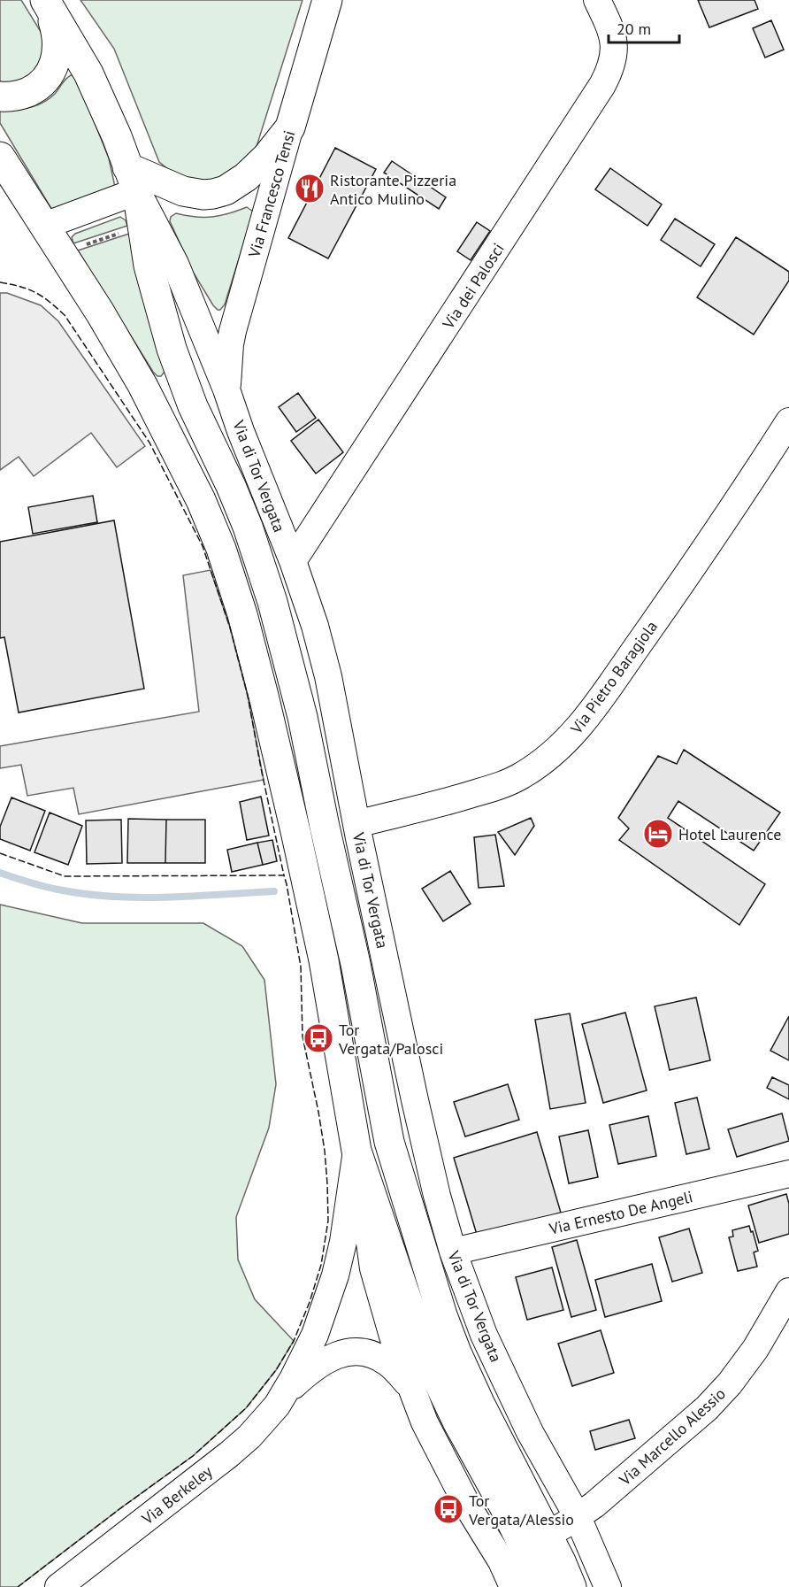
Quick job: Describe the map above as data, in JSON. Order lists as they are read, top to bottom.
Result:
{
  "streets": {
    "main road": ["Via Francesco Tensi", "Via di Tor Vergata"],
    "street": [
      "Via dei Palosci",
      "Via Pietro Baragiola",
      "Via Ernesto De Angeli",
      "Via Marcello Alessio",
      "Via Berkeley"
    ]
  },
  "crossings": [
    ["Via Francesco Tensi", "Via di Tor Vergata"],
    ["Via dei Palosci", "Via di Tor Vergata"],
    ["Via di Tor Vergata", "Via Pietro Baragiola"],
    ["Via di Tor Vergata", "Via Ernesto De Angeli"],
    ["Via di Tor Vergata", "Via Marcello Alessio"],
    ["Via di Tor Vergata", "Via Berkeley"]
  ],
  "places": {
    "restaurant": ["Ristorante Pizzeria Antico Mulino"],
    "hotel": ["Hotel Laurence"],
    "bus stop": ["Tor Vergata/Palosci", "Tor Vergata/Alessio"]
  },
  "scale_bar": "20 m"
}
